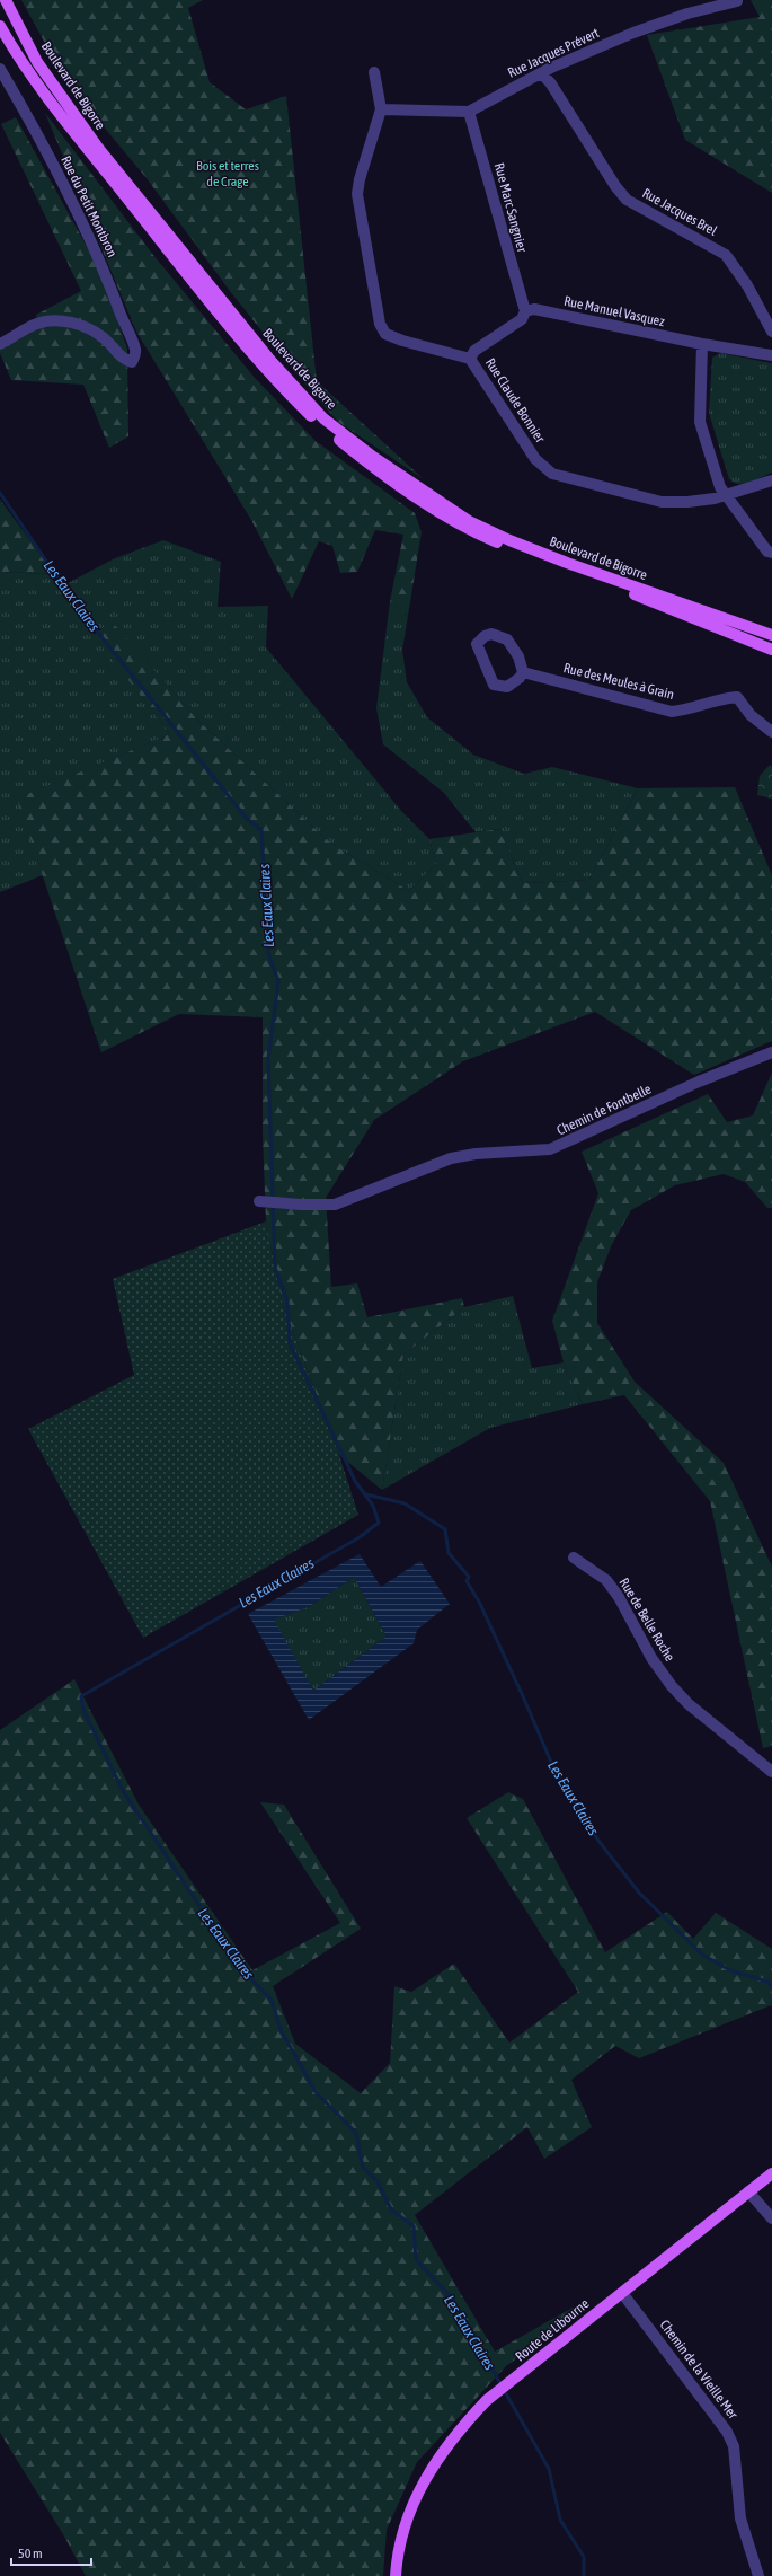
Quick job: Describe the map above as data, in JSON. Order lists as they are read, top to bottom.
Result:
{
  "streets": {
    "main road": ["Boulevard de Bigorre", "Route de Libourne"],
    "street": [
      "Rue Jacques Prévert",
      "Rue du Petit Montbron",
      "Rue Marc Sangnier",
      "Rue Jacques Brel",
      "Rue Manuel Vasquez",
      "Rue Claude Bonnier",
      "Rue des Meules à Grain",
      "Chemin de Fontbelle",
      "Rue de Belle Roche",
      "Chemin de la Vieille Mer"
    ]
  },
  "crossings": [
    ["Rue Jacques Prévert", "Rue Marc Sangnier"],
    ["Rue Jacques Prévert", "Rue Jacques Brel"],
    ["Rue Jacques Prévert", "Rue Claude Bonnier"],
    ["Rue Marc Sangnier", "Rue Manuel Vasquez"],
    ["Route de Libourne", "Chemin de la Vieille Mer"]
  ],
  "water": ["Les Eaux Claires"],
  "parks": ["Bois et terres de Crage"],
  "scale_bar": "50 m"
}
